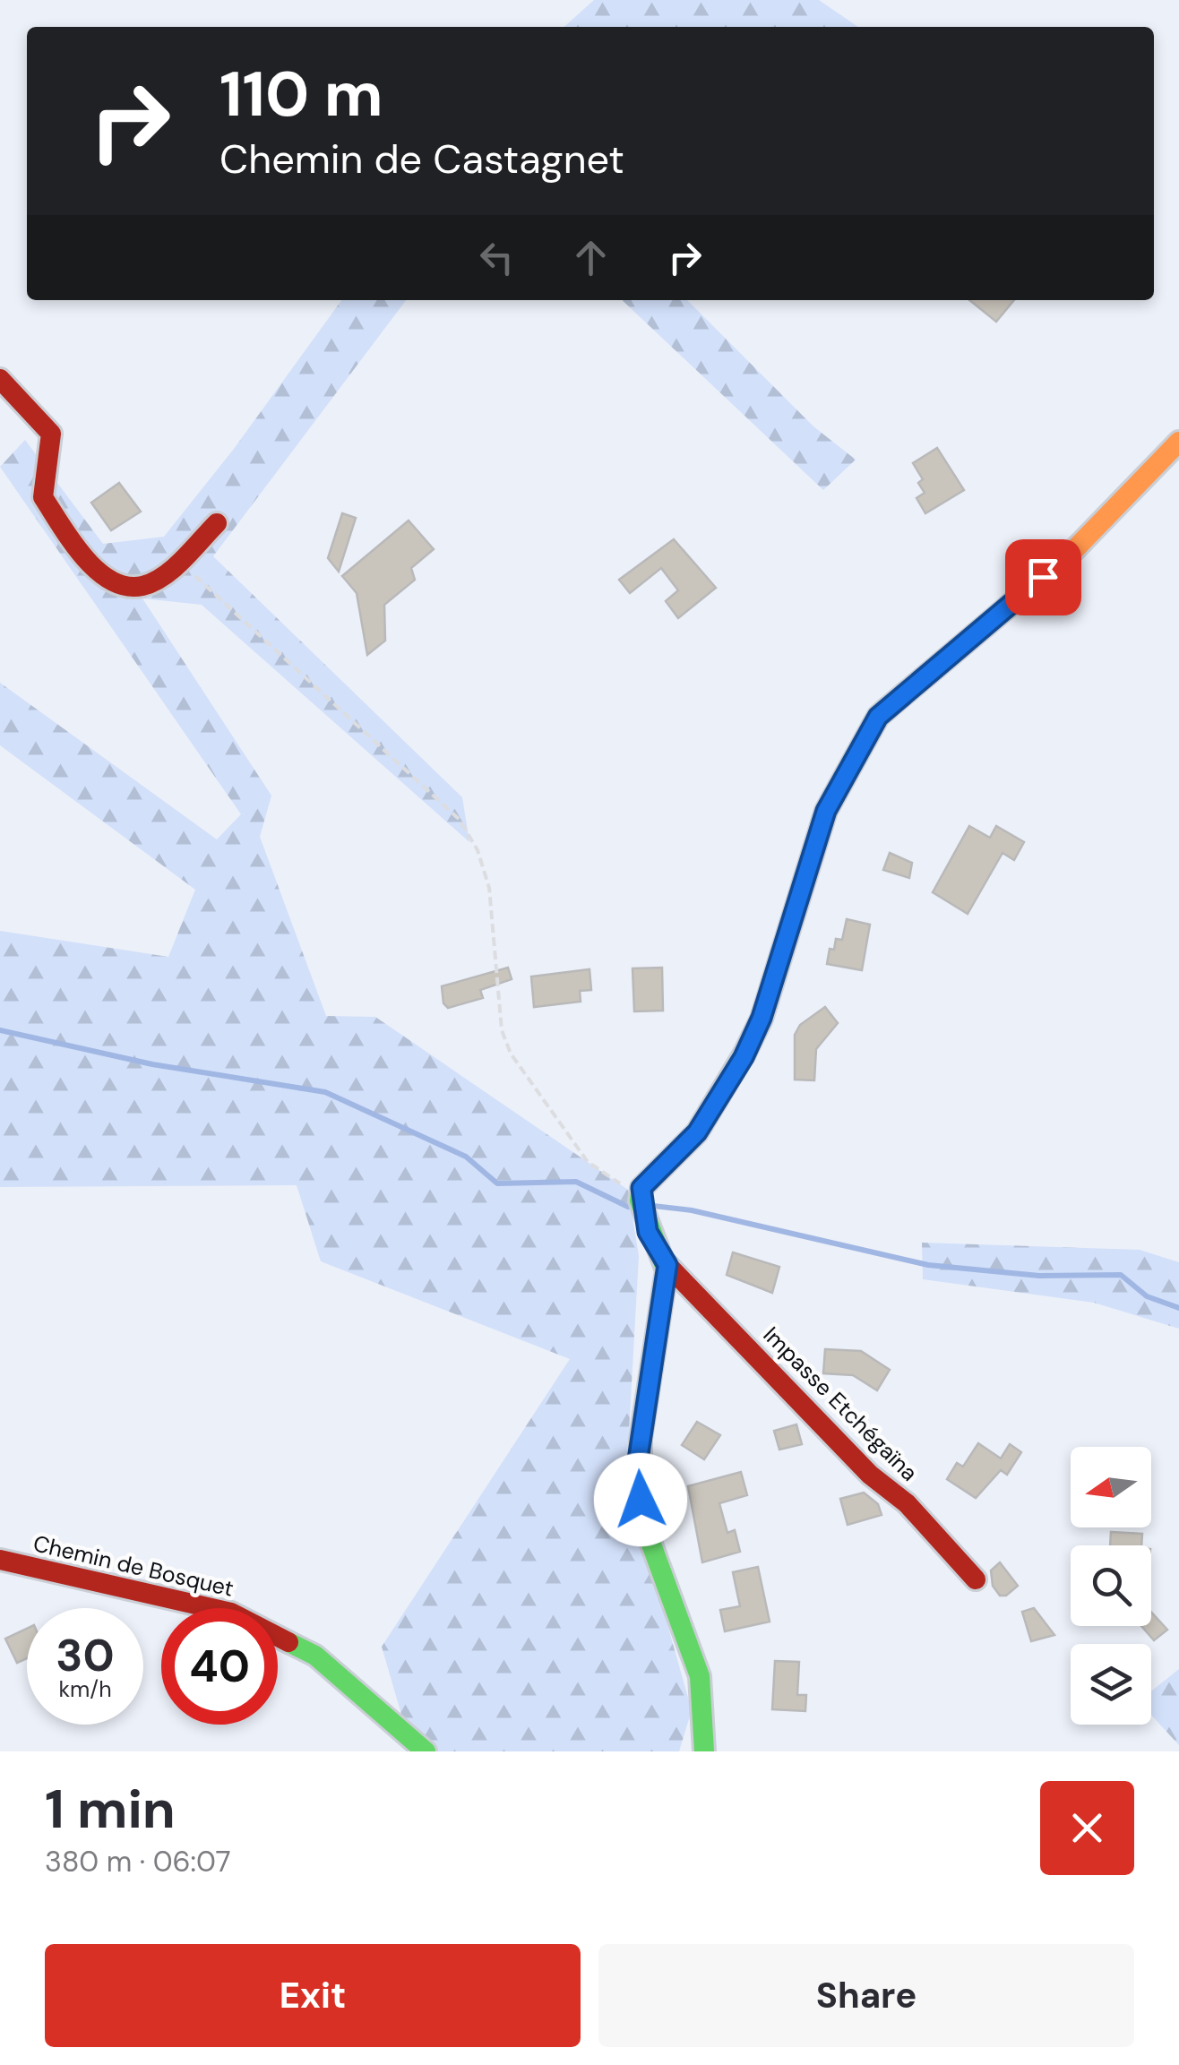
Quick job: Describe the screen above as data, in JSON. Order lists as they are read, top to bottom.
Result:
{
  "streets": {
    "street": ["Impasse Etchégaïna", "Chemin de Bosquet"]
  },
  "north": "left",
  "page": {
    "turn": ["110 m", "Chemin de Castagnet"],
    "speed": "30 km/h",
    "limit": "40",
    "heading": ["1 min", "380 m · 06:07"],
    "buttons": ["Exit", "Share"]
  }
}
